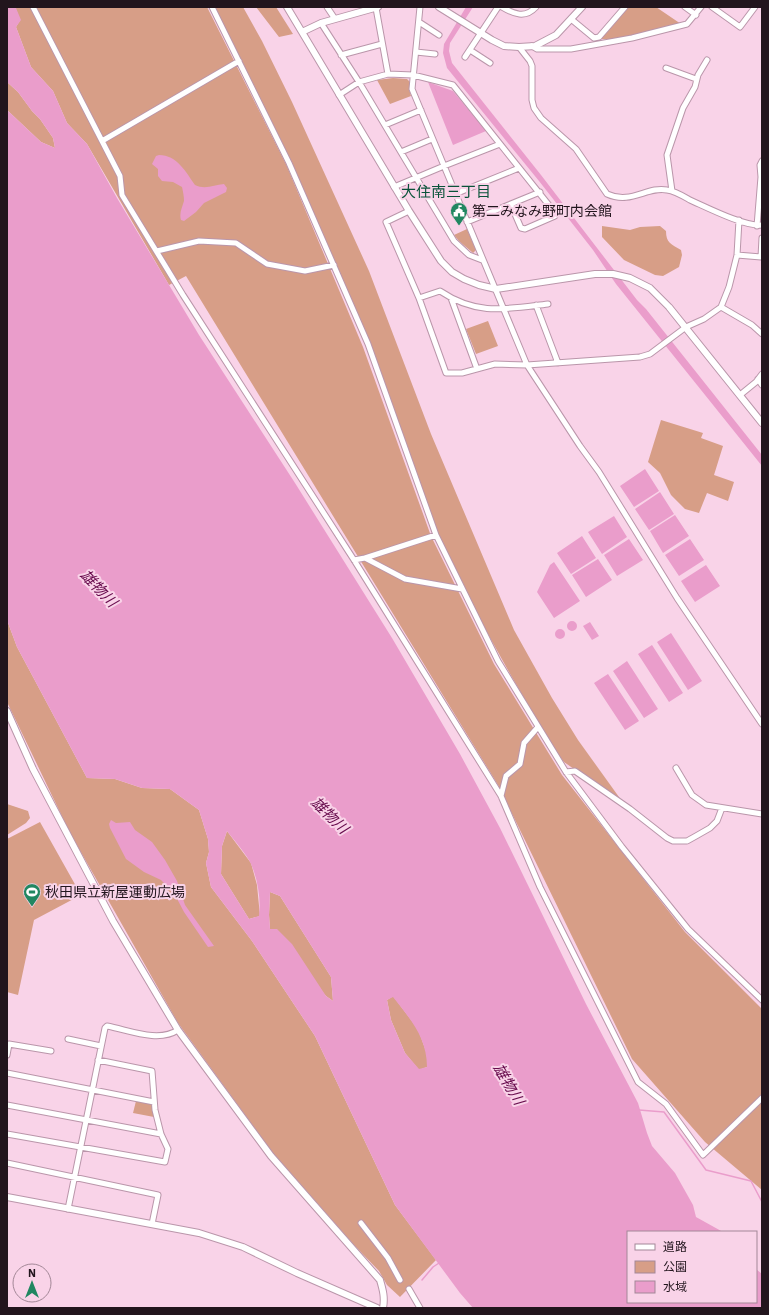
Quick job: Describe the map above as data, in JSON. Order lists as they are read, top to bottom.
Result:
{
  "districts": ["大住南三丁目"],
  "water": ["雄物川"],
  "places": {
    "public building": ["第二みなみ野町内会館"],
    "sports": ["秋田県立新屋運動広場"]
  },
  "legend": ["道路", "公園", "水域"],
  "north": "top"
}
